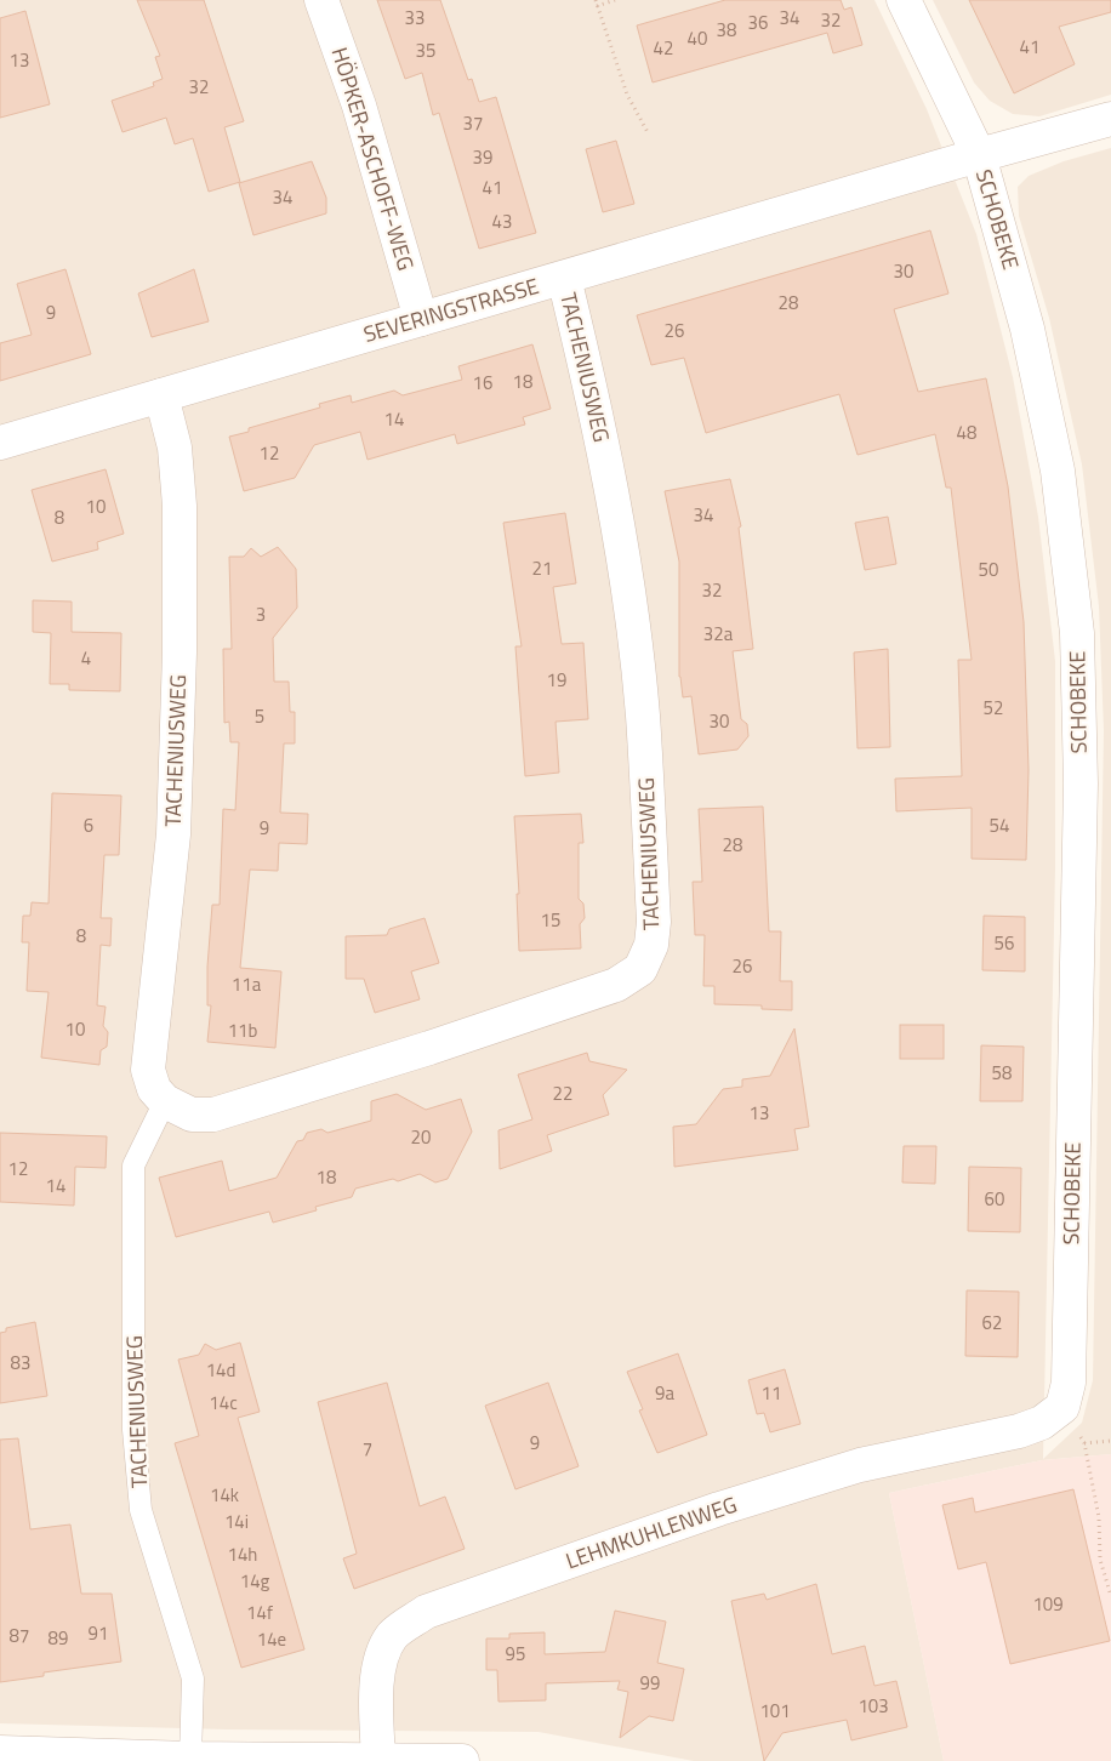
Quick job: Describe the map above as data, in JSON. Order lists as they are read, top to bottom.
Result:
{
  "streets": {
    "street": [
      "HÖPKER-ASCHOFF-WEG",
      "SCHOBEKE",
      "SEVERINGSTRASSE",
      "TACHENIUSWEG",
      "LEHMKUHLENWEG"
    ]
  },
  "crossings": [
    ["HÖPKER-ASCHOFF-WEG", "SEVERINGSTRASSE"],
    ["SCHOBEKE", "SEVERINGSTRASSE"],
    ["SCHOBEKE", "LEHMKUHLENWEG"],
    ["SEVERINGSTRASSE", "TACHENIUSWEG"]
  ],
  "house_numbers": [
    "33",
    "34",
    "32",
    "36",
    "38",
    "40",
    "41",
    "42",
    "35",
    "13",
    "32",
    "37",
    "39",
    "41",
    "34",
    "43",
    "30",
    "28",
    "9",
    "26",
    "18",
    "16",
    "14",
    "48",
    "12",
    "10",
    "34",
    "8",
    "21",
    "50",
    "32",
    "3",
    "32a",
    "4",
    "19",
    "52",
    "5",
    "30",
    "6",
    "54",
    "9",
    "28",
    "15",
    "8",
    "56",
    "26",
    "11a",
    "10",
    "11b",
    "58",
    "22",
    "13",
    "20",
    "12",
    "18",
    "14",
    "60",
    "62",
    "83",
    "14d",
    "9a",
    "11",
    "14c",
    "9",
    "7",
    "14k",
    "14i",
    "14h",
    "14g",
    "109",
    "14f",
    "91",
    "87",
    "89",
    "14e",
    "95",
    "99",
    "103",
    "101"
  ]
}
